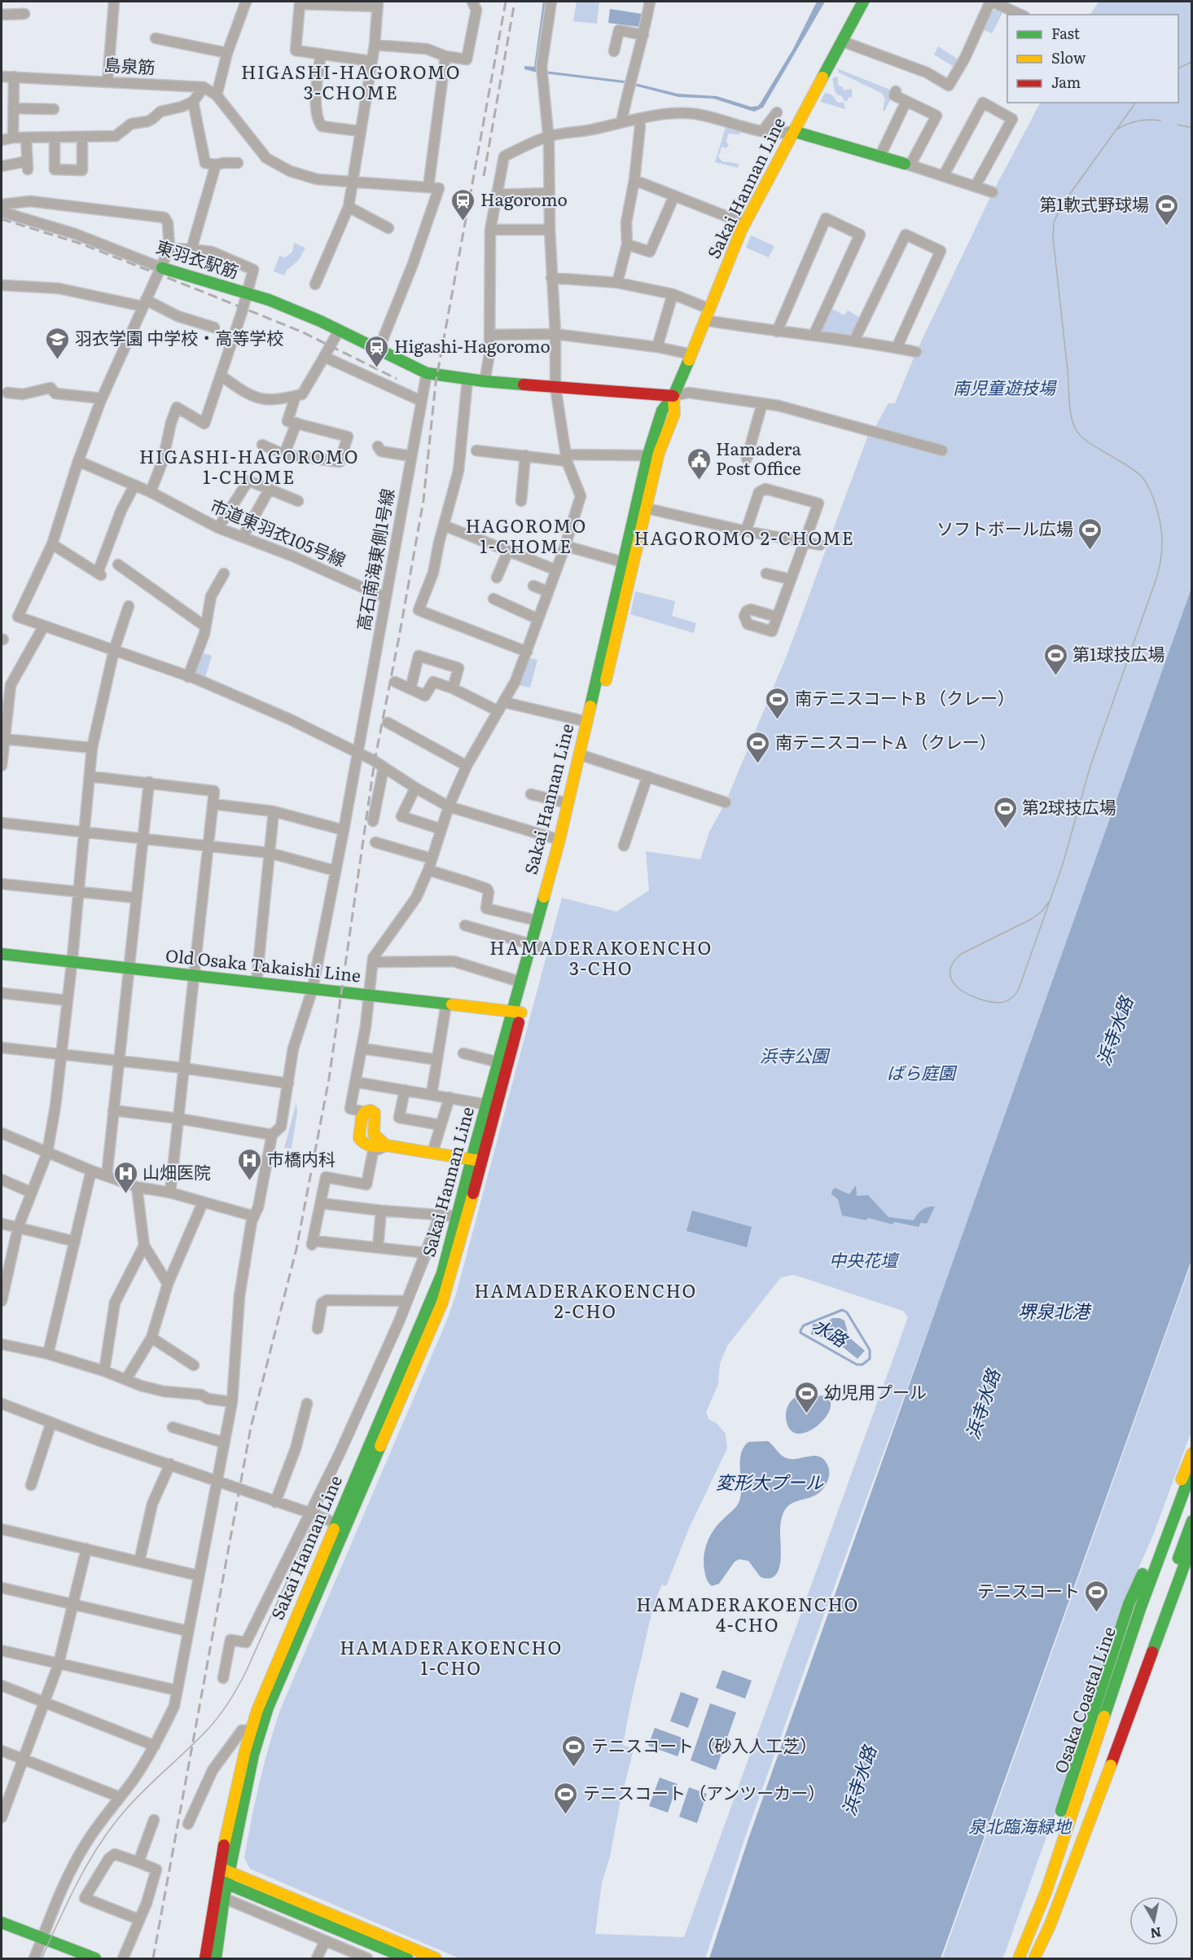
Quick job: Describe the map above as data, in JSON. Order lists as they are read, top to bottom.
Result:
{
  "streets": {
    "main road": [
      "Sakai Hannan Line",
      "東羽衣駅筋",
      "Old Osaka Takaishi Line",
      "Osaka Coastal Line"
    ],
    "street": ["島泉筋", "市道東羽衣105号線", "高石南海東側1号線"]
  },
  "crossings": [
    ["島泉筋", "東羽衣駅筋"],
    ["Sakai Hannan Line", "東羽衣駅筋"],
    ["Sakai Hannan Line", "Old Osaka Takaishi Line"],
    ["東羽衣駅筋", "高石南海東側1号線"],
    ["市道東羽衣105号線", "高石南海東側1号線"],
    ["高石南海東側1号線", "Old Osaka Takaishi Line"]
  ],
  "districts": [
    "HIGASHI-HAGOROMO 3-CHOME",
    "HIGASHI-HAGOROMO 1-CHOME",
    "HAGOROMO 1-CHOME",
    "HAGOROMO 2-CHOME",
    "HAMADERAKOENCHO 3-CHO",
    "HAMADERAKOENCHO 2-CHO",
    "HAMADERAKOENCHO 4-CHO",
    "HAMADERAKOENCHO 1-CHO"
  ],
  "water": [
    "浜寺水路",
    "堺泉北港",
    "水路",
    "変形大プール"
  ],
  "parks": [
    "南児童遊技場",
    "浜寺公園",
    "ばら庭園",
    "中央花壇",
    "泉北臨海緑地"
  ],
  "places": {
    "station": ["Hagoromo", "Higashi-Hagoromo"],
    "sports": [
      "第1軟式野球場",
      "ソフトボール広場",
      "第1球技広場",
      "南テニスコートB （クレー）",
      "南テニスコートA （クレー）",
      "第2球技広場",
      "幼児用プール",
      "テニスコート",
      "テニスコート （砂入人工芝）",
      "テニスコート （アンツーカー）"
    ],
    "school or university": ["羽衣学園 中学校・高等学校"],
    "public building": ["Hamadera Post Office"],
    "hospital": ["市橋内科", "山畑医院"]
  },
  "legend": ["Fast", "Slow", "Jam"],
  "north": "bottom"
}
